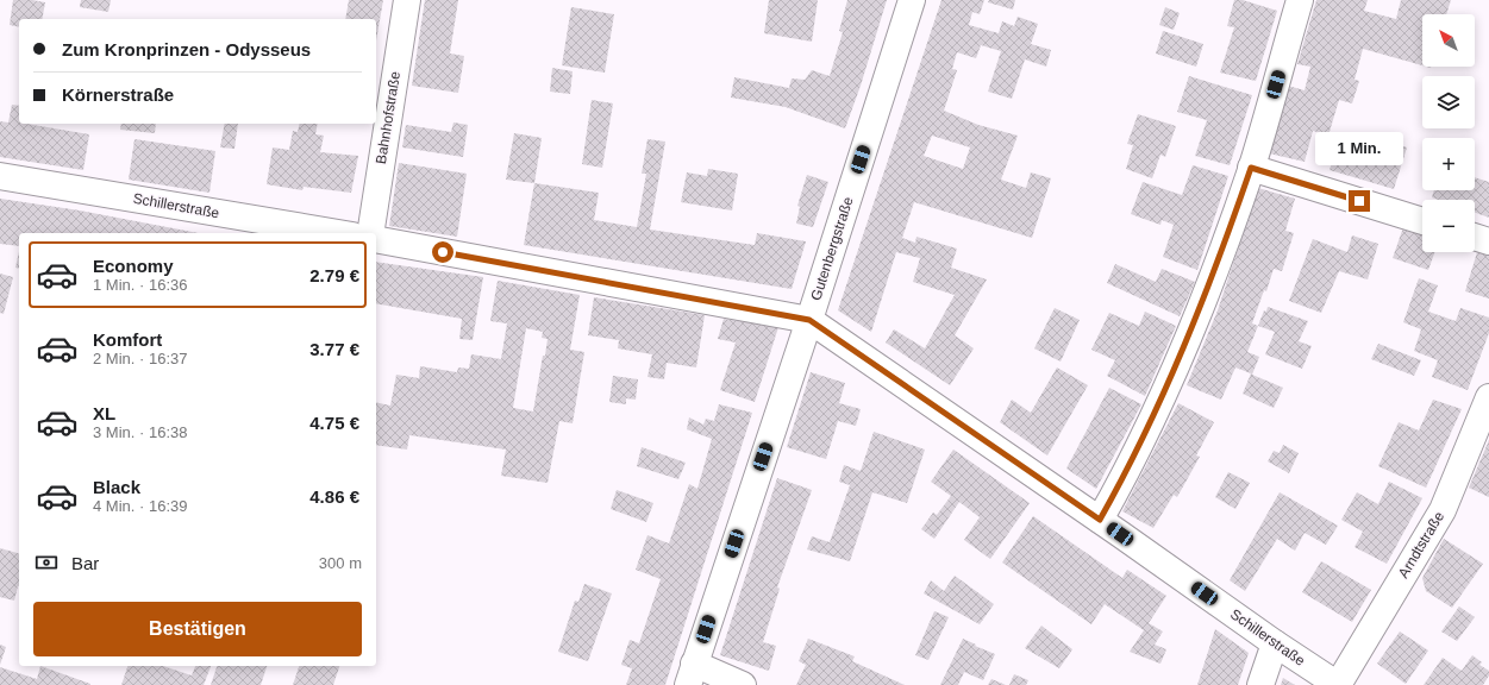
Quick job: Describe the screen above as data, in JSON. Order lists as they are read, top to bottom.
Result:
{
  "streets": {
    "street": [
      "Bahnhofstraße",
      "Schillerstraße",
      "Gutenbergstraße",
      "Arndtstraße"
    ]
  },
  "crossings": [
    ["Schillerstraße", "Gutenbergstraße"],
    ["Schillerstraße", "Arndtstraße"]
  ],
  "north": "top left",
  "page": {
    "map_buttons": ["+", "−"],
    "banner": ["Zum Kronprinzen - Odysseus", "Körnerstraße"],
    "bubble": "1 Min.",
    "list": [
      {
        "name": "Economy",
        "note": "1 Min. · 16:36",
        "value": "2.79 €"
      },
      {
        "name": "Komfort",
        "note": "2 Min. · 16:37",
        "value": "3.77 €"
      },
      {
        "name": "XL",
        "note": "3 Min. · 16:38",
        "value": "4.75 €"
      },
      {
        "name": "Black",
        "note": "4 Min. · 16:39",
        "value": "4.86 €"
      }
    ],
    "pay": ["Bar", "300 m"],
    "buttons": "Bestätigen"
  }
}
